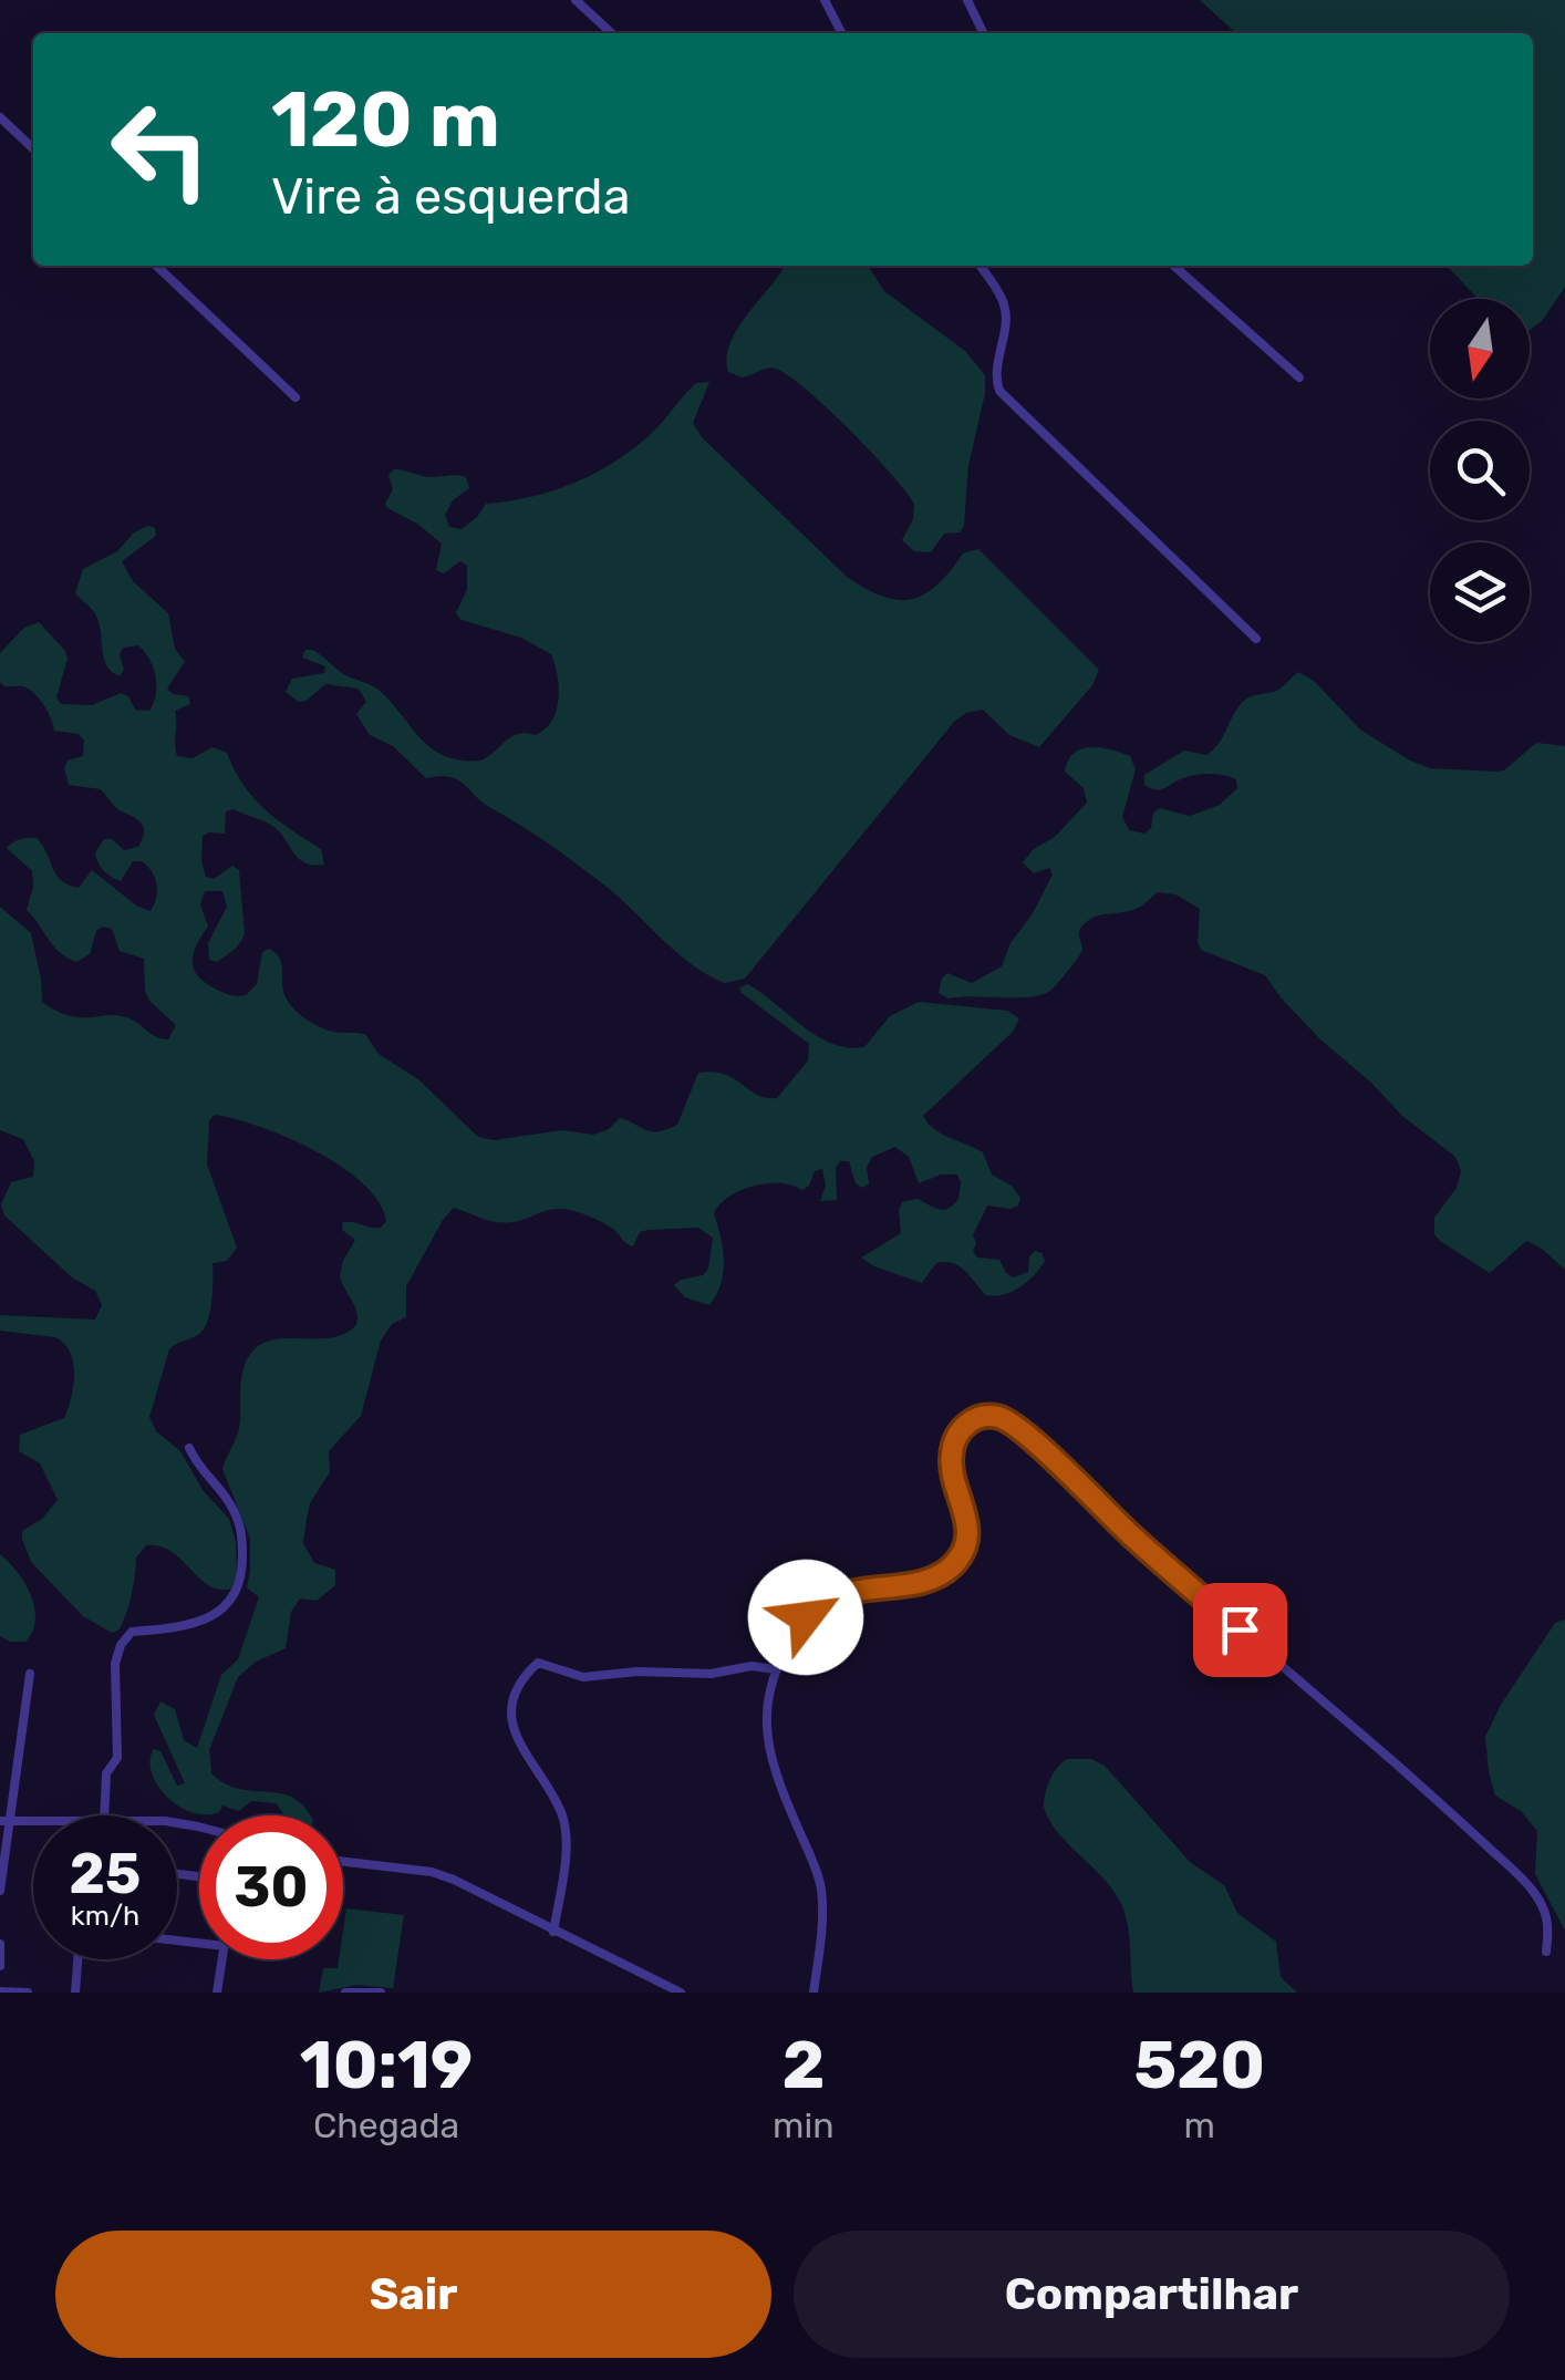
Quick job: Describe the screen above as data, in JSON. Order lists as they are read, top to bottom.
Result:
{
  "north": "bottom",
  "page": {
    "turn": ["120 m", "Vire à esquerda"],
    "speed": "25 km/h",
    "limit": "30",
    "eta": [
      "10:19",
      "Chegada",
      "2",
      "min",
      "520",
      "m"
    ],
    "buttons": ["Sair", "Compartilhar"]
  }
}
